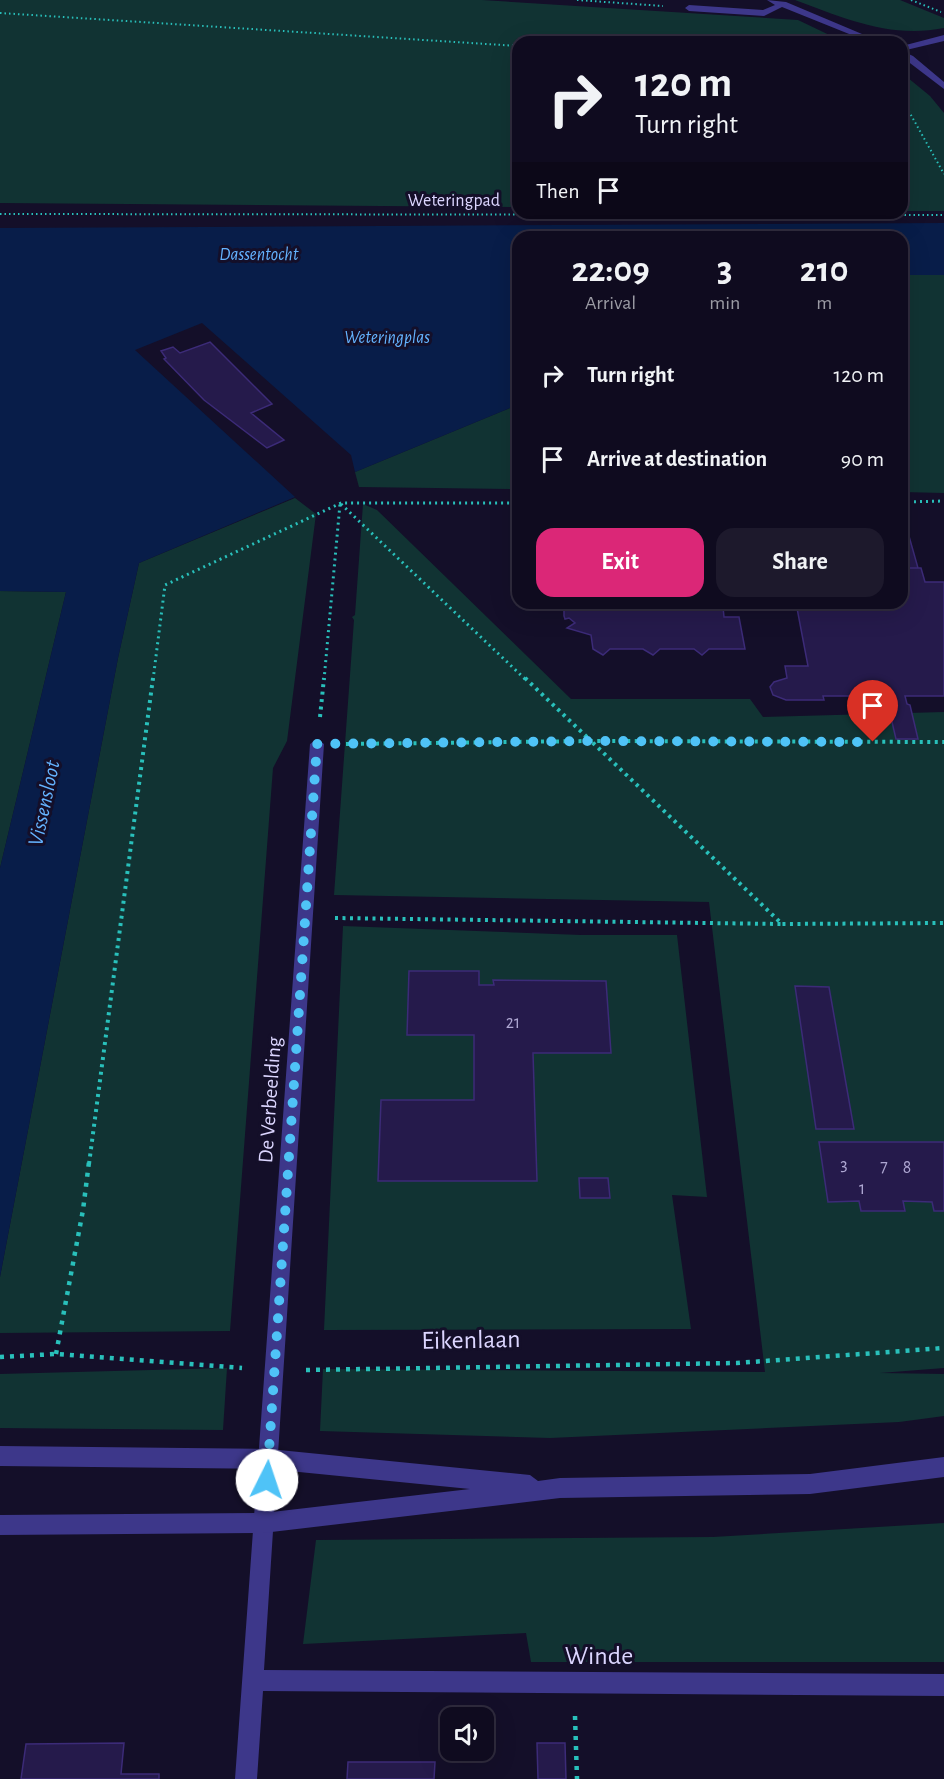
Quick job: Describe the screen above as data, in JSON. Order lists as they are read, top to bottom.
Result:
{
  "streets": {
    "street": ["De Verbeelding", "Winde"],
    "path": ["Weteringpad", "Eikenlaan"]
  },
  "crossings": [
    ["De Verbeelding", "Eikenlaan"]
  ],
  "water": ["Dassentocht", "Weteringplas", "Vissensloot"],
  "house_numbers": [
    "21",
    "3",
    "7",
    "8",
    "1"
  ],
  "page": {
    "turn": ["120 m", "Turn right"],
    "then": "Then",
    "eta": [
      "22:09",
      "Arrival",
      "3",
      "min",
      "210",
      "m"
    ],
    "list": [
      {
        "name": "Turn right",
        "value": "120 m"
      },
      {
        "name": "Arrive at destination",
        "value": "90 m"
      }
    ],
    "buttons": ["Exit", "Share"]
  }
}
